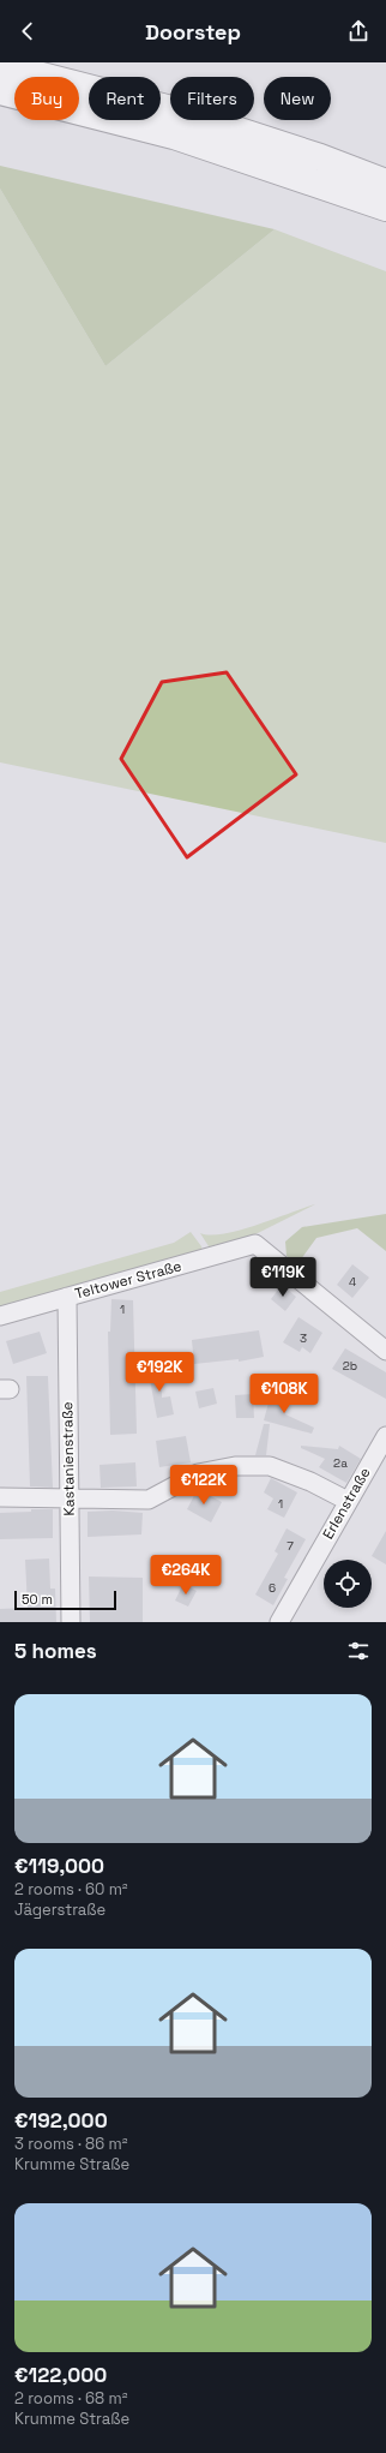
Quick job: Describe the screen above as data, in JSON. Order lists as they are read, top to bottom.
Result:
{
  "streets": {
    "street": ["Teltower Straße", "Kastanienstraße", "Erlenstraße"]
  },
  "crossings": [
    ["Teltower Straße", "Kastanienstraße"]
  ],
  "house_numbers": [
    "4",
    "1",
    "3",
    "2b",
    "2a",
    "1",
    "7",
    "6"
  ],
  "scale_bar": "50 m",
  "page": {
    "header": "Doorstep",
    "chip": [
      "Buy",
      "Rent",
      "Filters",
      "New"
    ],
    "price": [
      "€119K",
      "€192K",
      "€108K",
      "€122K",
      "€264K"
    ],
    "scale": "50 m",
    "heading": "5 homes",
    "list": [
      {
        "name": "€119,000",
        "note": "2 rooms · 60 m² · Jägerstraße"
      },
      {
        "name": "€192,000",
        "note": "3 rooms · 86 m² · Krumme Straße"
      },
      {
        "name": "€122,000",
        "note": "2 rooms · 68 m² · Krumme Straße"
      }
    ]
  }
}
